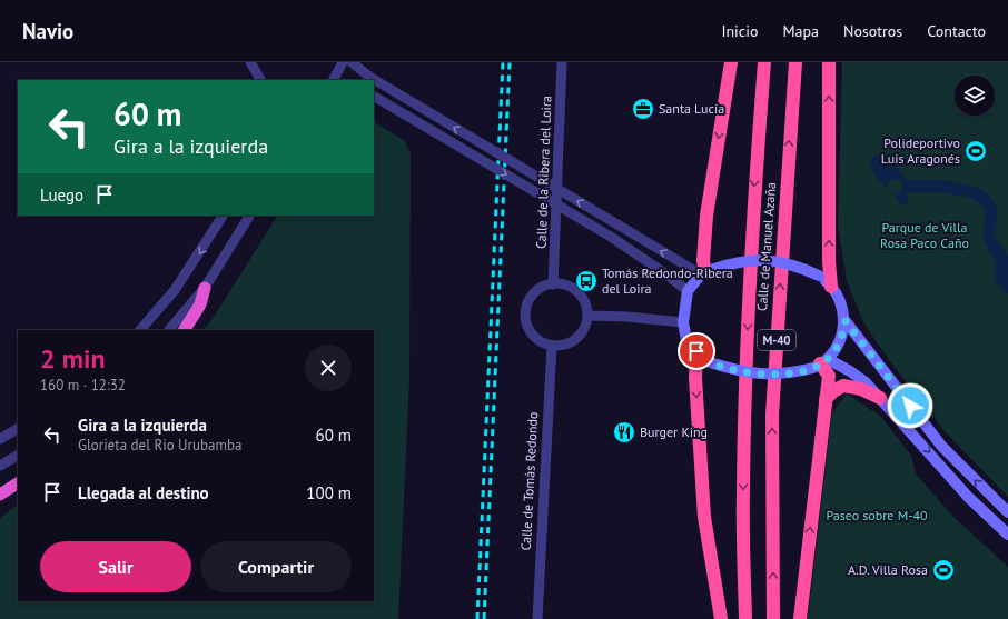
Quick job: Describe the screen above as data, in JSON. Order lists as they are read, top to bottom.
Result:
{
  "streets": {
    "highway": ["Calle de Manuel Azaña", "M-40"],
    "street": ["Calle de la Ribera del Loira", "Calle de Tomás Redondo"]
  },
  "crossings": [
    ["Calle de la Ribera del Loira", "Calle de Tomás Redondo"]
  ],
  "parks": ["Parque de Villa Rosa Paco Caño", "Paseo sobre M-40"],
  "places": {
    "office": ["Santa Lucía"],
    "sports": ["Polideportivo Luis Aragonés", "A.D. Villa Rosa"],
    "bus stop": ["Tomás Redondo-Ribera del Loira"],
    "restaurant": ["Burger King"]
  },
  "page": {
    "header": "Navio",
    "nav": [
      "Inicio",
      "Mapa",
      "Nosotros",
      "Contacto"
    ],
    "turn": ["60 m", "Gira a la izquierda"],
    "then": "Luego",
    "heading": ["2 min", "160 m · 12:32"],
    "list": [
      {
        "name": "Gira a la izquierda",
        "note": "Glorieta del Rio Urubamba",
        "value": "60 m"
      },
      {
        "name": "Llegada al destino",
        "value": "100 m"
      }
    ],
    "buttons": ["Salir", "Compartir"]
  }
}
